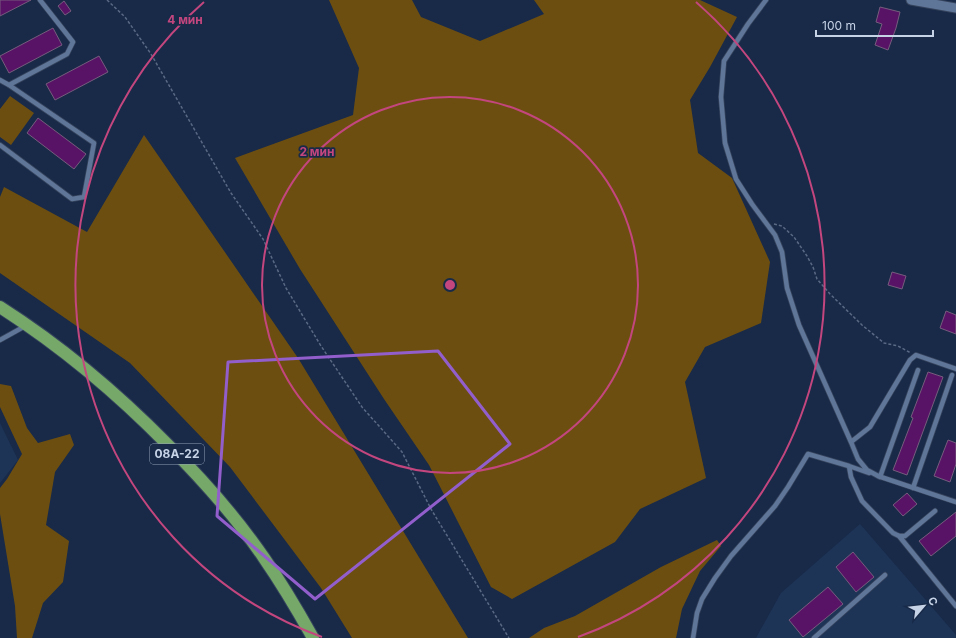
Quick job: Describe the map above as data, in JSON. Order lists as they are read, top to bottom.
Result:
{
  "streets": {
    "highway": ["08А-22"]
  },
  "scale_bar": "100 m",
  "north": "top right",
  "rings": ["4 мин", "2 мин"]
}
